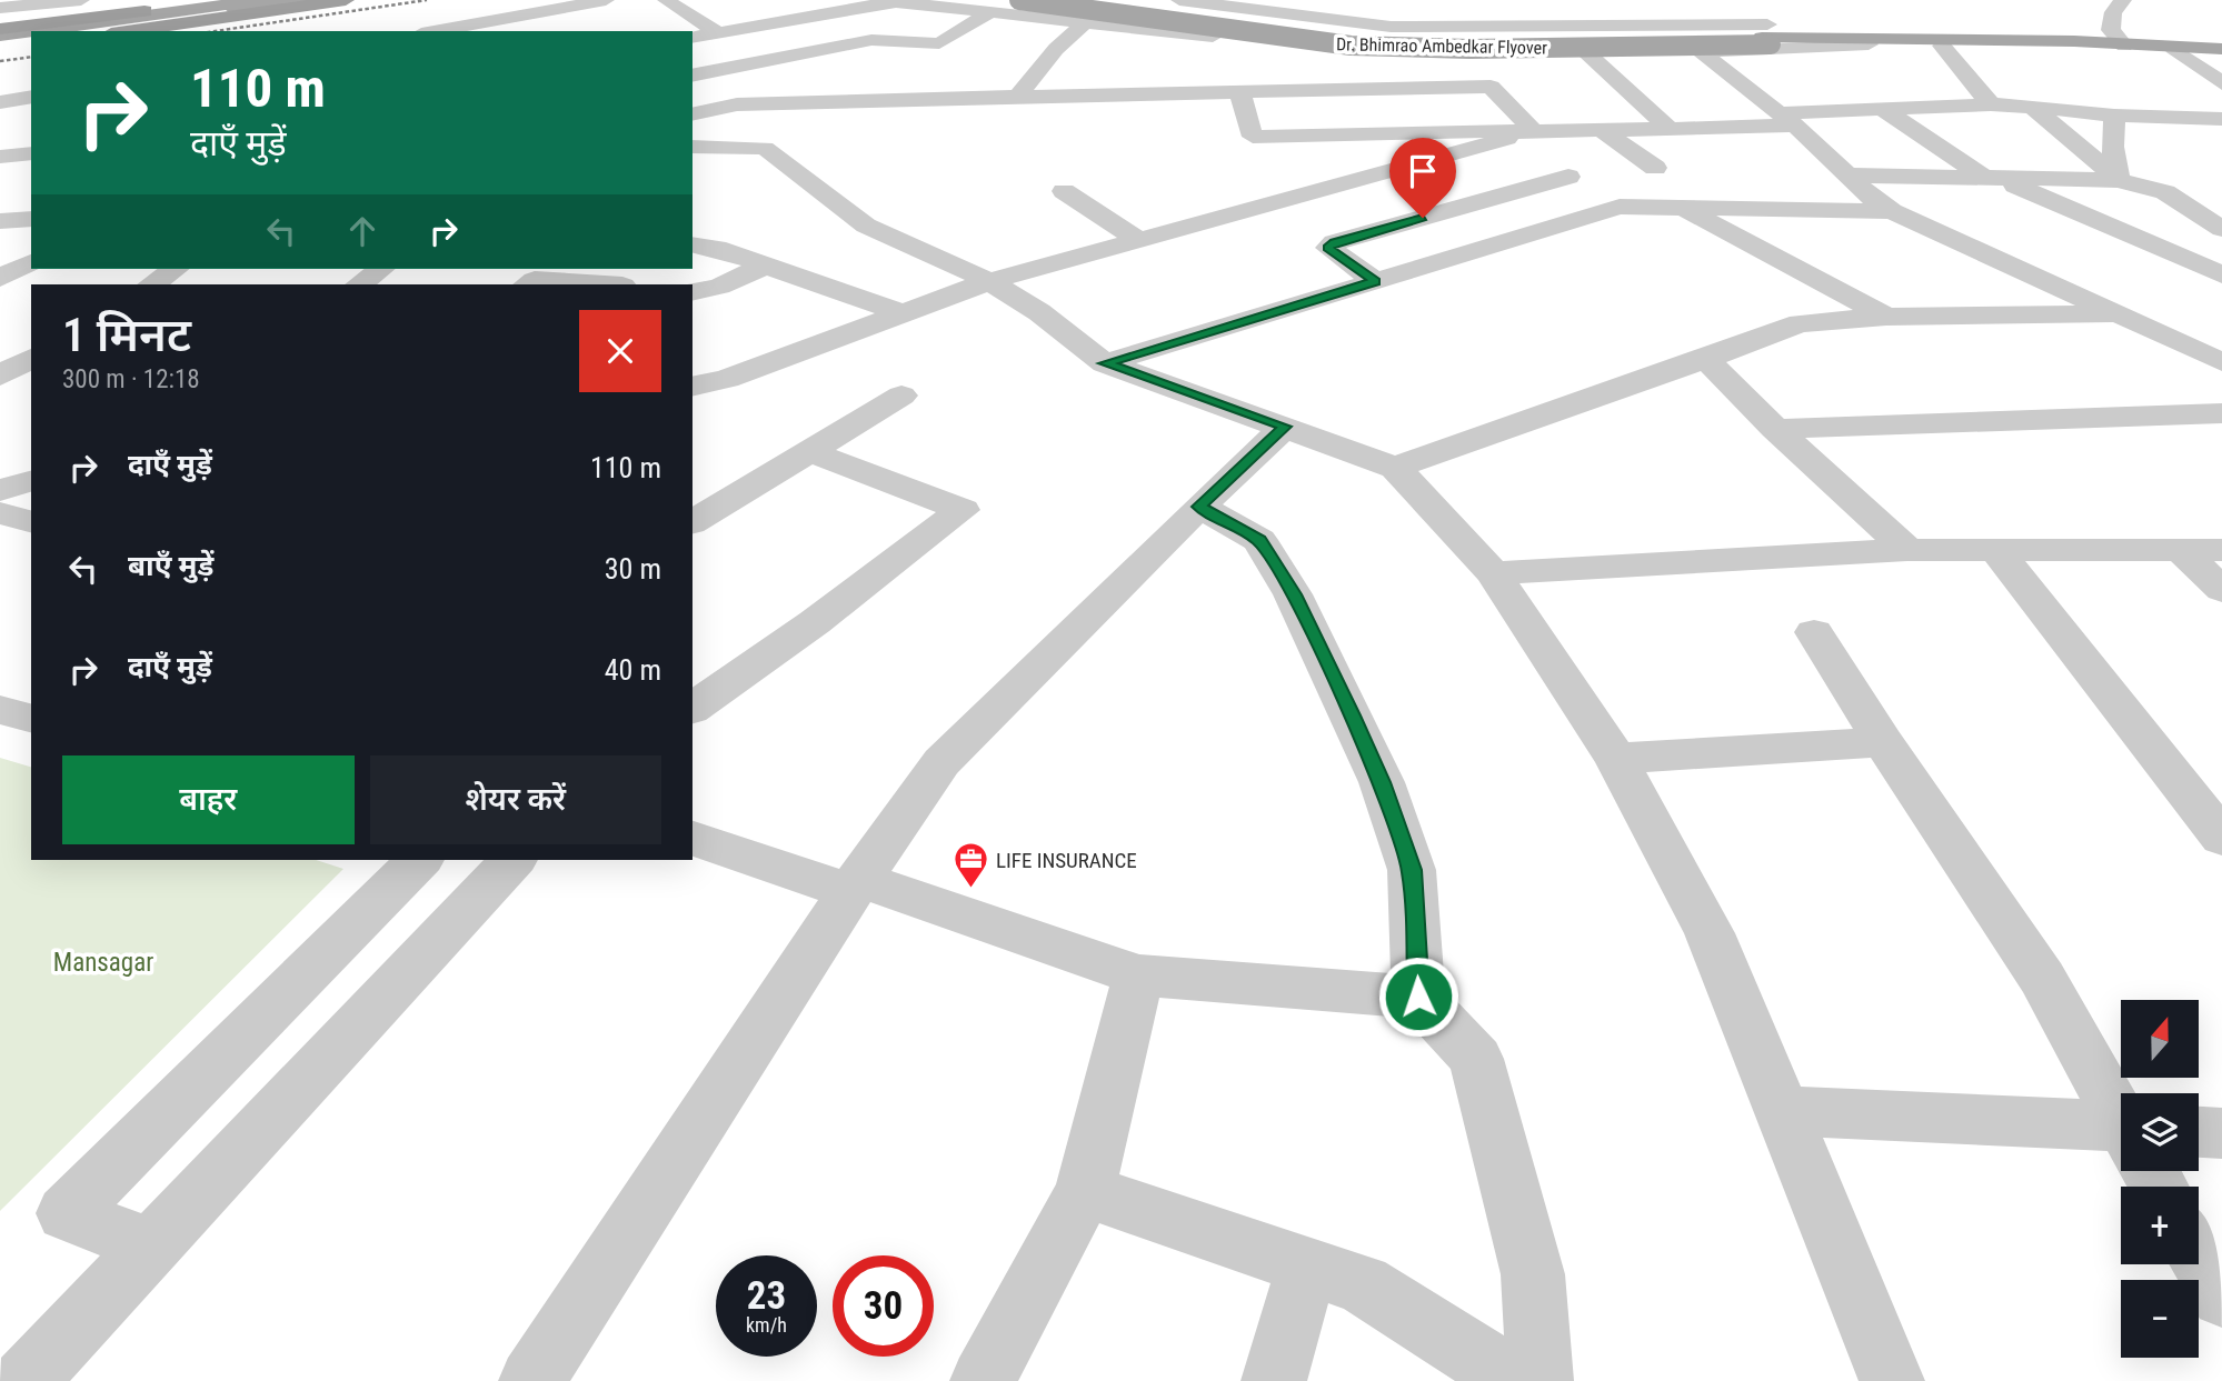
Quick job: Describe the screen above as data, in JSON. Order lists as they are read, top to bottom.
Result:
{
  "streets": {
    "main road": ["Dr. Bhimrao Ambedkar Flyover"]
  },
  "parks": ["Mansagar"],
  "places": {
    "office": ["LIFE INSURANCE"]
  },
  "north": "top",
  "page": {
    "turn": ["110 m", "दाएँ मुड़ें"],
    "heading": ["1 मिनट", "300 m · 12:18"],
    "list": [
      {
        "name": "दाएँ मुड़ें",
        "value": "110 m"
      },
      {
        "name": "बाएँ मुड़ें",
        "value": "30 m"
      },
      {
        "name": "दाएँ मुड़ें",
        "value": "40 m"
      }
    ],
    "buttons": ["बाहर", "शेयर करें"],
    "map_buttons": ["+", "−"],
    "speed": "23 km/h",
    "limit": "30"
  }
}
